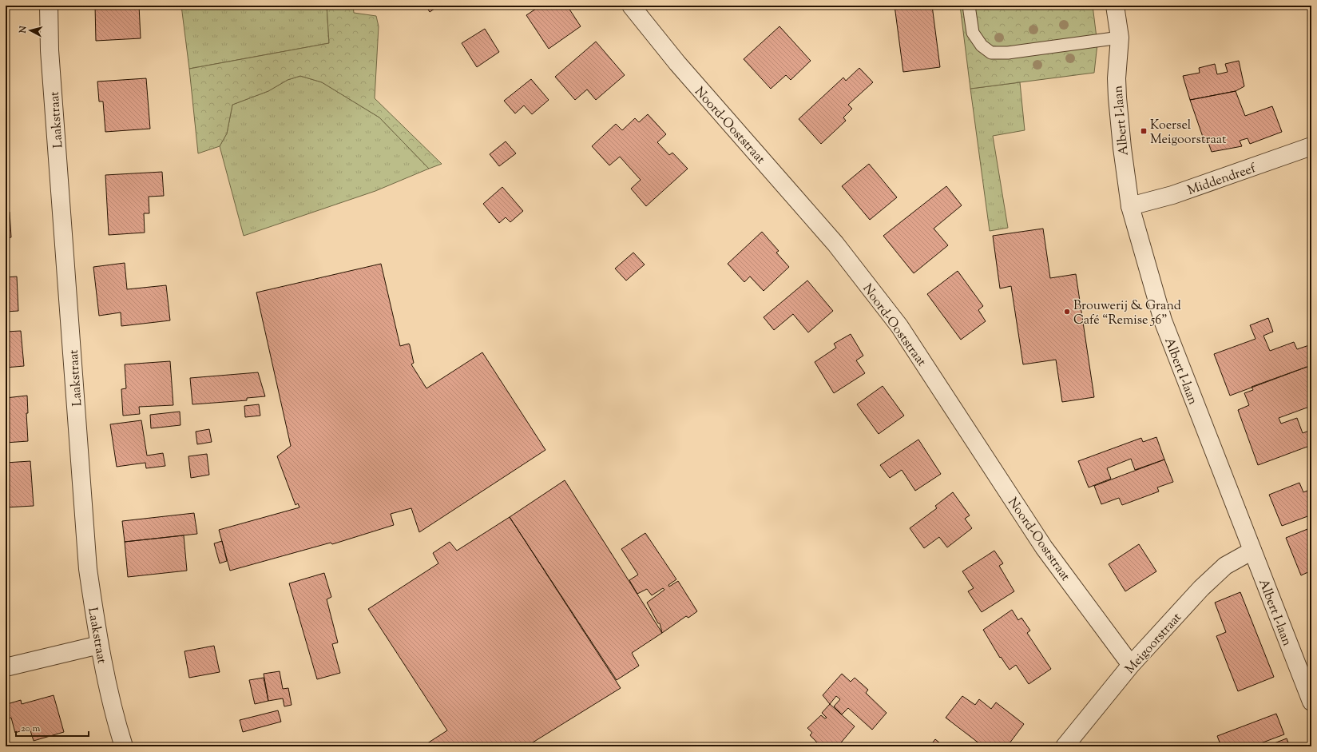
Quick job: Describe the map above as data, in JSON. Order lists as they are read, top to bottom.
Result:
{
  "streets": {
    "street": [
      "Laakstraat",
      "Albert I-laan",
      "Noord-Ooststraat",
      "Middendreef",
      "Meigoorstraat"
    ]
  },
  "crossings": [
    ["Albert I-laan", "Middendreef"],
    ["Albert I-laan", "Meigoorstraat"],
    ["Noord-Ooststraat", "Meigoorstraat"]
  ],
  "places": {
    "transit": ["Koersel Meigoorstraat"],
    "other": ["Brouwerij & Grand Café “Remise 56”"]
  },
  "scale_bar": "20 m",
  "north": "left"
}
